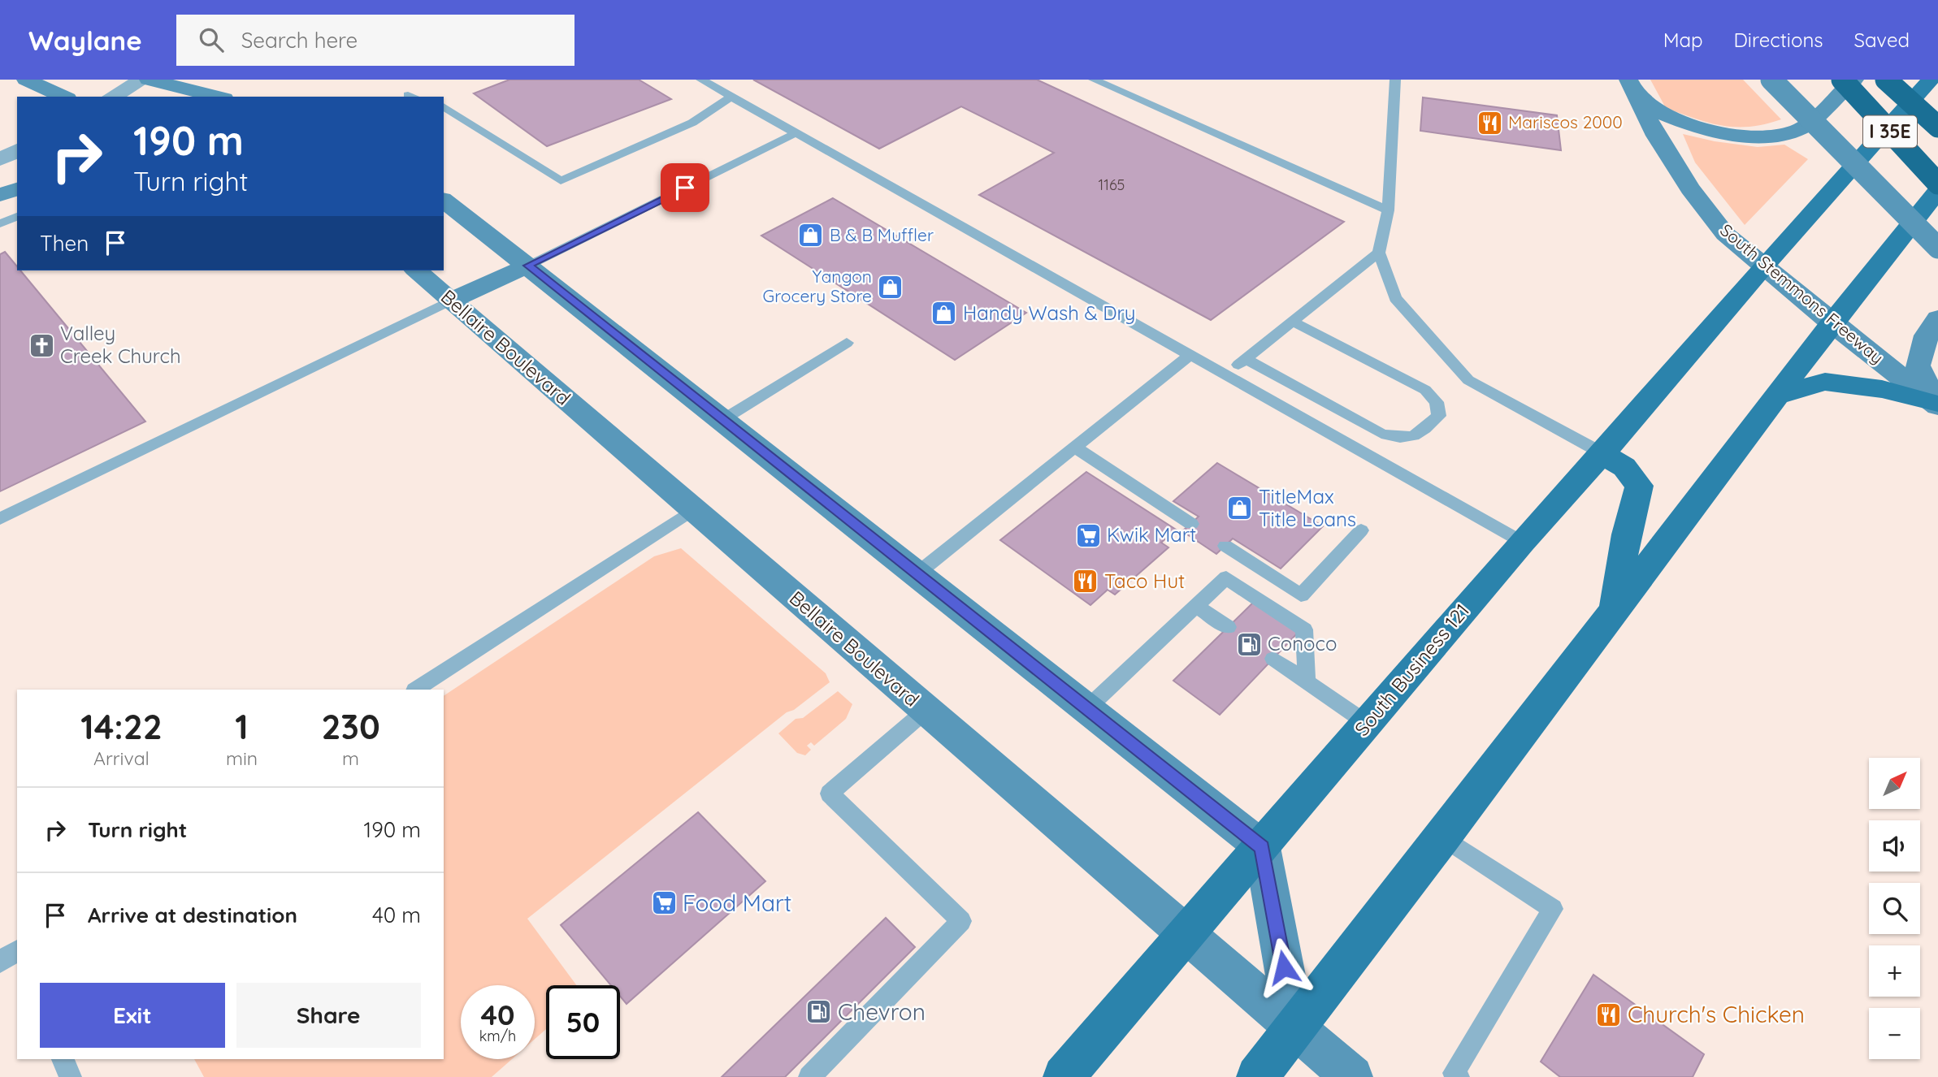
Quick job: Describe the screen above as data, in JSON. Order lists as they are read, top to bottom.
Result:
{
  "streets": {
    "highway": ["I 35E"],
    "main road": ["South Stemmons Freeway", "Bellaire Boulevard", "South Business 121"]
  },
  "crossings": [
    ["South Stemmons Freeway", "South Business 121"],
    ["Bellaire Boulevard", "South Business 121"]
  ],
  "places": {
    "restaurant": ["Mariscos 2000", "Taco Hut", "Church's Chicken"],
    "shop": [
      "B & B Muffler",
      "Yangon Grocery Store",
      "Handy Wash & Dry",
      "TitleMax Title Loans"
    ],
    "church": ["Valley Creek Church"],
    "supermarket": ["Kwik Mart", "Food Mart"],
    "fuel station": ["Conoco", "Chevron"]
  },
  "house_numbers": ["1165"],
  "north": "top right",
  "page": {
    "header": "Waylane",
    "search": "Search here",
    "nav": ["Map", "Directions", "Saved"],
    "turn": ["190 m", "Turn right"],
    "then": "Then",
    "eta": [
      "14:22",
      "Arrival",
      "1",
      "min",
      "230",
      "m"
    ],
    "map_buttons": ["+", "−"],
    "list": [
      {
        "name": "Turn right",
        "value": "190 m"
      },
      {
        "name": "Arrive at destination",
        "value": "40 m"
      }
    ],
    "buttons": ["Exit", "Share"],
    "speed": "40 km/h",
    "limit": "50"
  }
}
